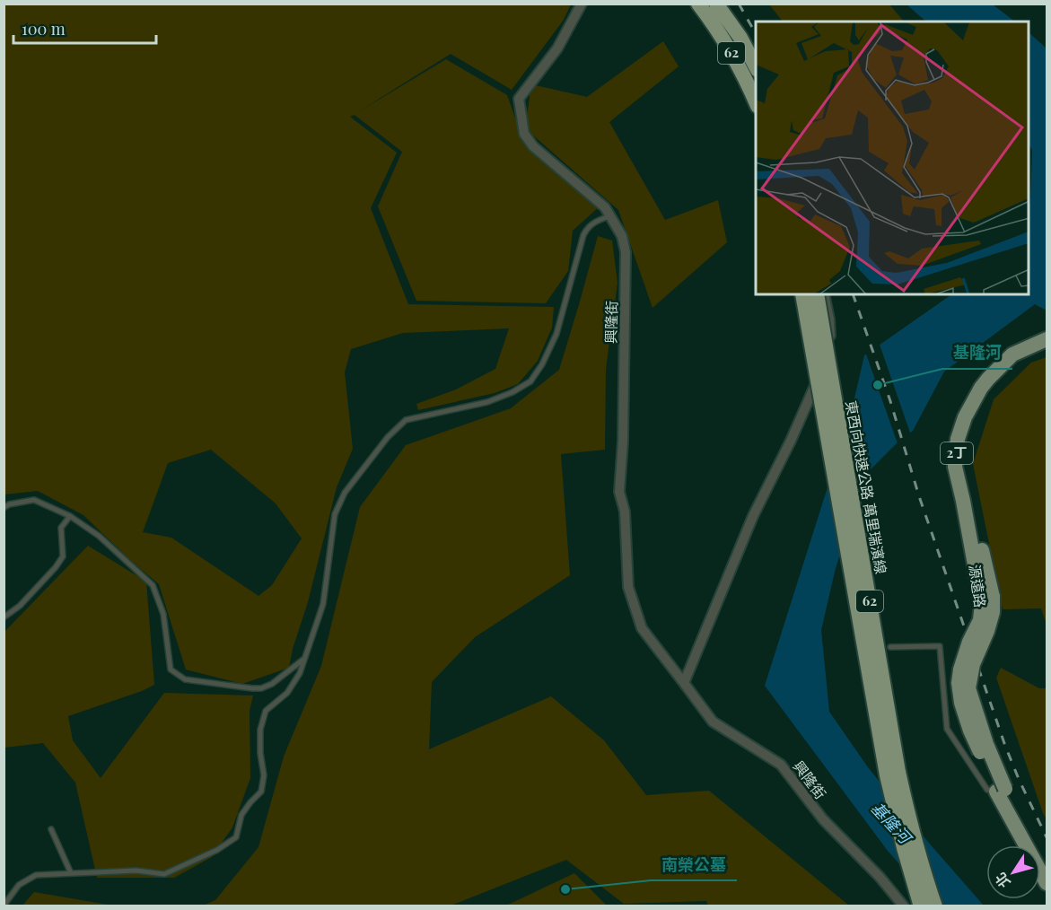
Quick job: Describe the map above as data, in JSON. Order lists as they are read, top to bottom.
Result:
{
  "streets": {
    "highway": ["62", "東西向快速公路 萬里瑞濱線"],
    "main road": ["2丁", "源遠路"],
    "street": ["興隆街"]
  },
  "water": ["基隆河"],
  "places": ["基隆河", "南榮公墓"],
  "scale_bar": "100 m",
  "north": "bottom left"
}
